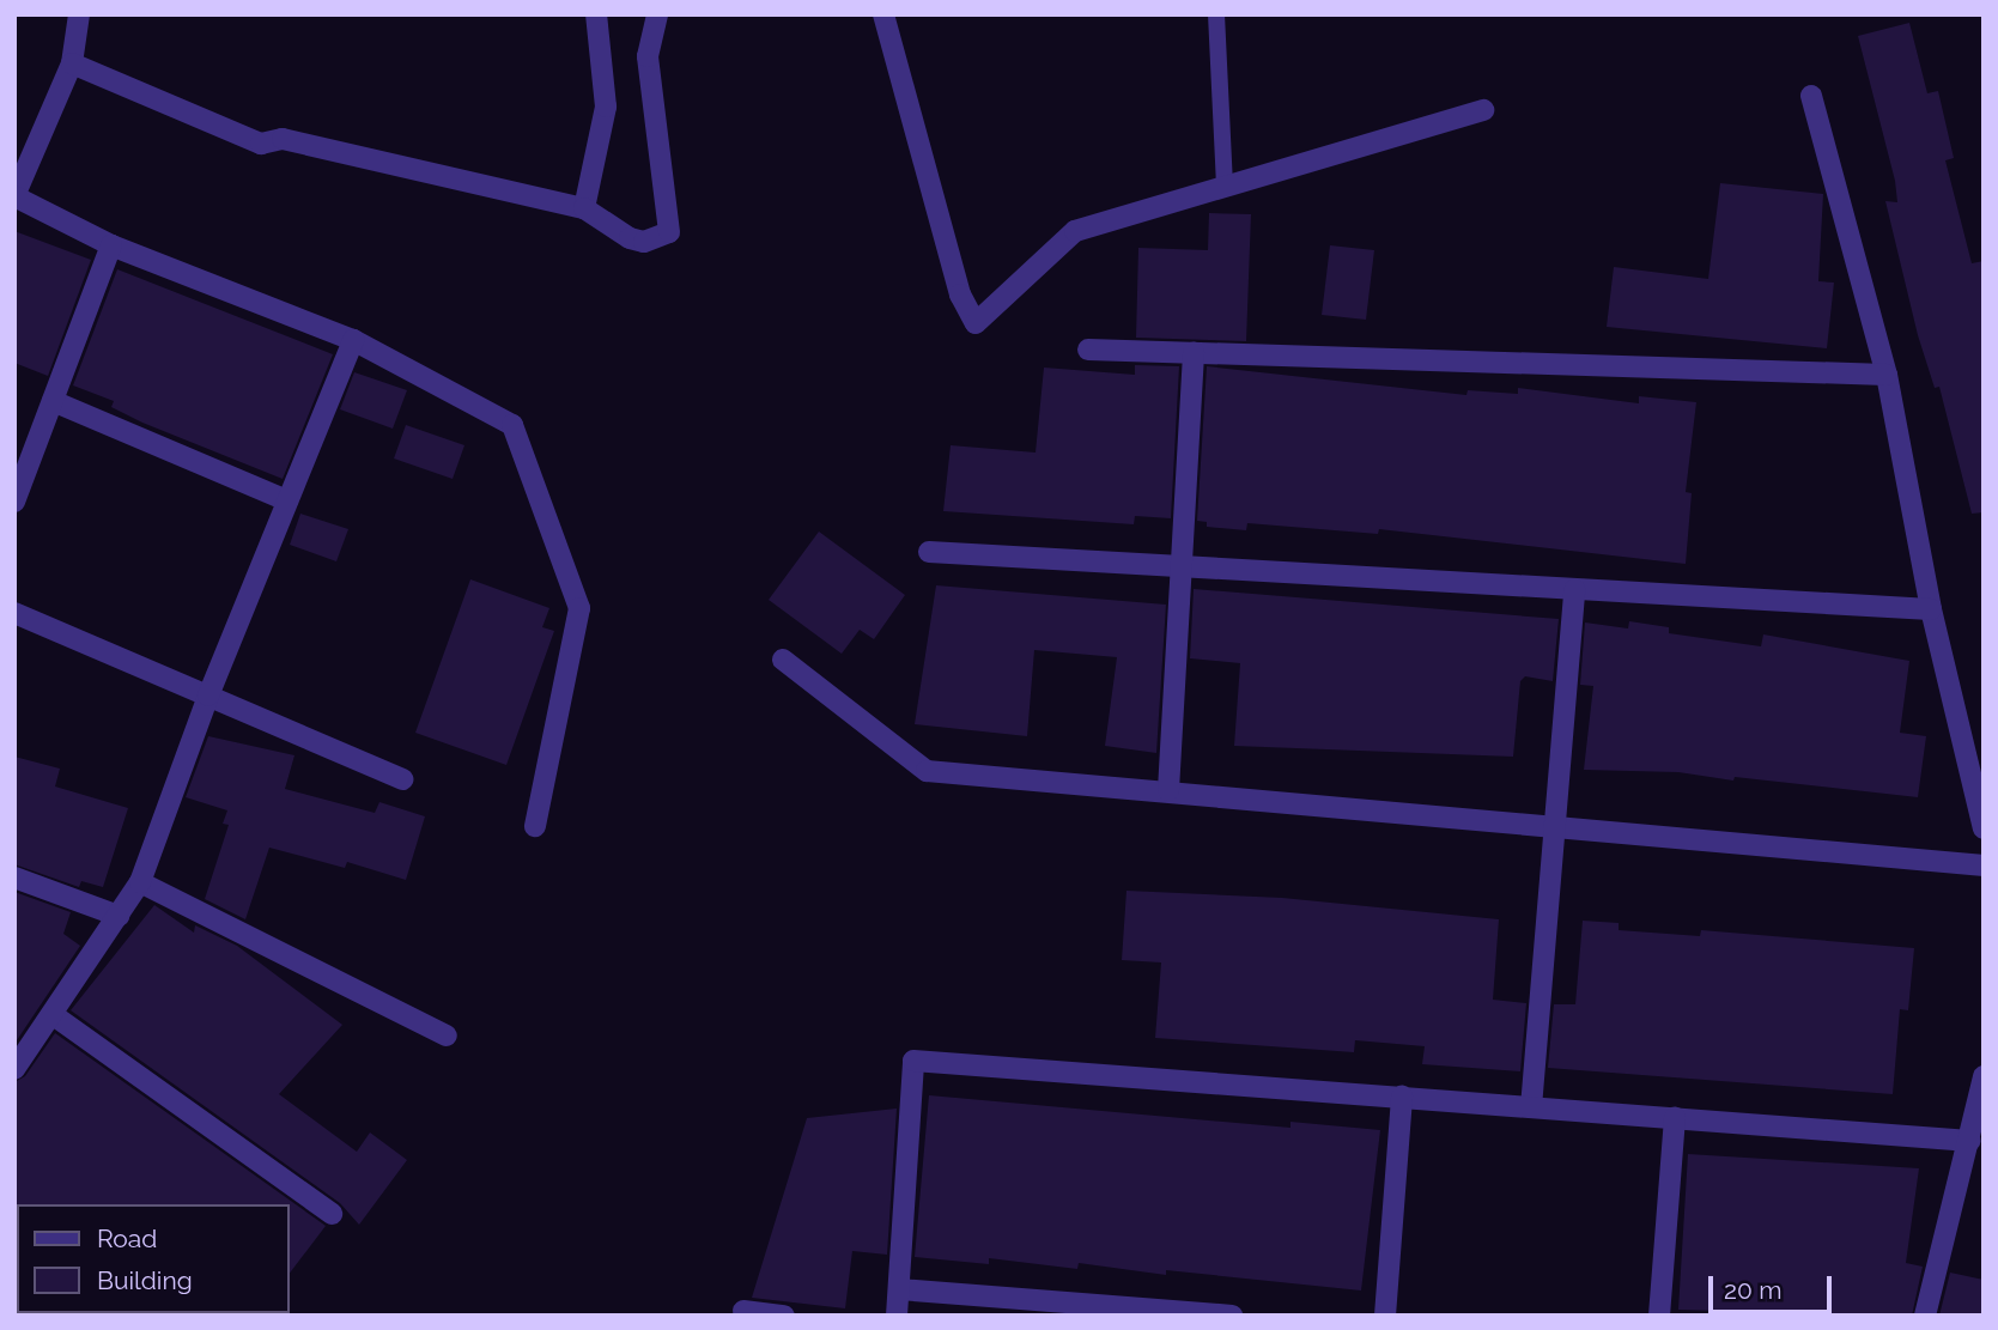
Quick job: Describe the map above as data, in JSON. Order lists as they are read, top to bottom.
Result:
{
  "legend": ["Road", "Building"],
  "scale_bar": "20 m"
}
